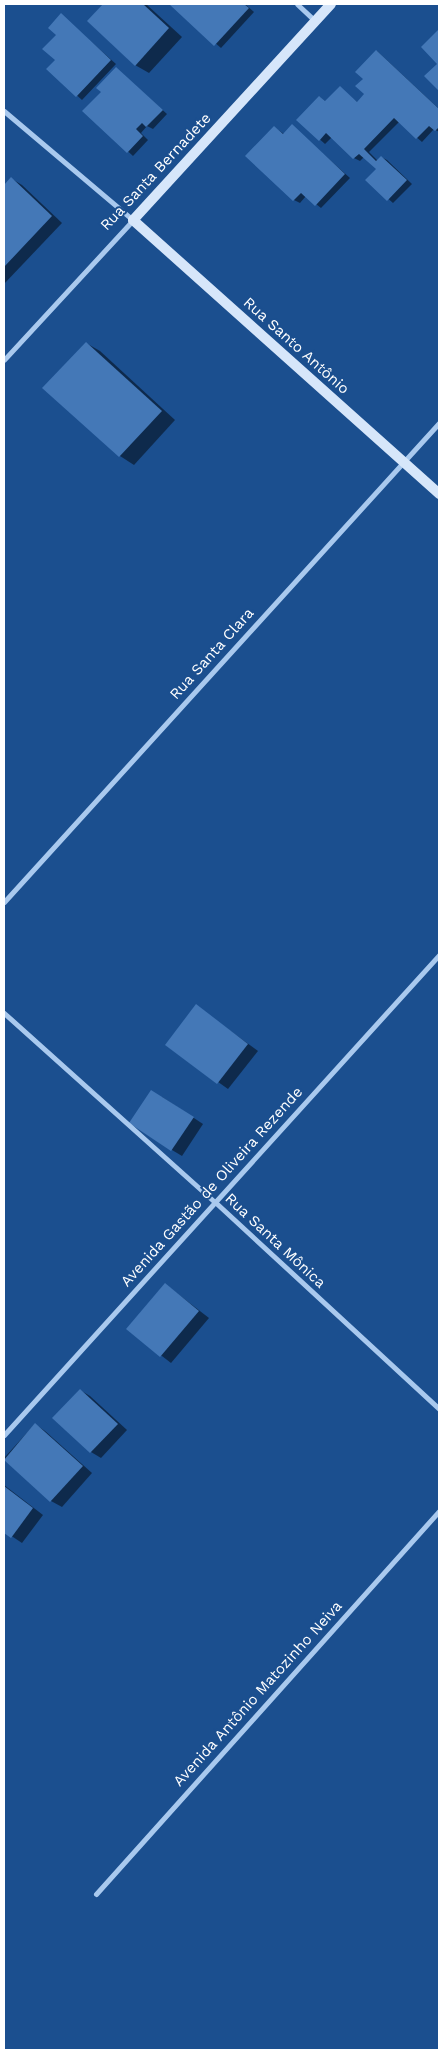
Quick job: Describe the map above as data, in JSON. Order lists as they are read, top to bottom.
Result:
{
  "streets": {
    "main road": ["Rua Santa Bernadete", "Rua Santo Antônio"],
    "street": [
      "Rua Santa Clara",
      "Avenida Gastão de Oliveira Rezende",
      "Rua Santa Mônica",
      "Avenida Antônio Matozinho Neiva"
    ]
  },
  "crossings": [
    ["Rua Santa Bernadete", "Rua Santo Antônio"],
    ["Rua Santo Antônio", "Rua Santa Clara"],
    ["Avenida Gastão de Oliveira Rezende", "Rua Santa Mônica"]
  ]
}
